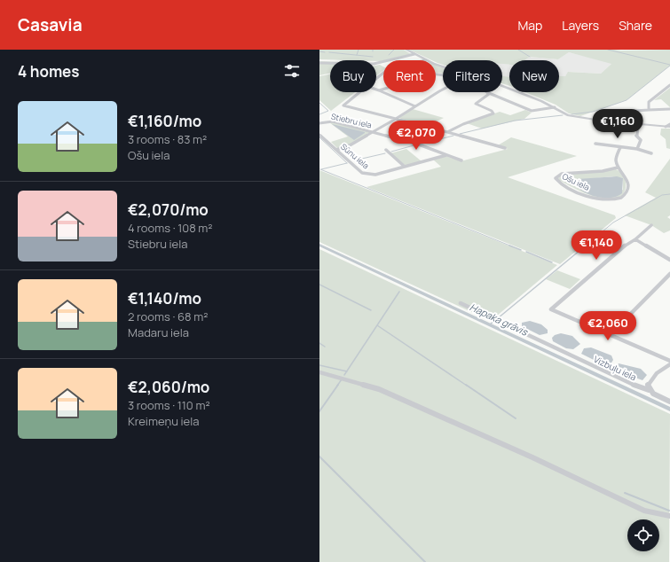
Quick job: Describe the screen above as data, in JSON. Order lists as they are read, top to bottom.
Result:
{
  "streets": {
    "street": [
      "Stiebru iela",
      "Sūnu iela",
      "Ošu iela",
      "Vizbuļu iela"
    ]
  },
  "crossings": [
    ["Stiebru iela", "Sūnu iela"]
  ],
  "water": ["Hapaka grāvis"],
  "page": {
    "header": "Casavia",
    "nav": ["Map", "Layers", "Share"],
    "heading": "4 homes",
    "chip": [
      "Buy",
      "Rent",
      "Filters",
      "New"
    ],
    "list": [
      {
        "name": "€1,160/mo",
        "note": "3 rooms · 83 m² · Ošu iela"
      },
      {
        "name": "€2,070/mo",
        "note": "4 rooms · 108 m² · Stiebru iela"
      },
      {
        "name": "€1,140/mo",
        "note": "2 rooms · 68 m² · Madaru iela"
      },
      {
        "name": "€2,060/mo",
        "note": "3 rooms · 110 m² · Kreimeņu iela"
      }
    ],
    "price": [
      "€1,160",
      "€2,070",
      "€1,140",
      "€2,060"
    ]
  }
}
